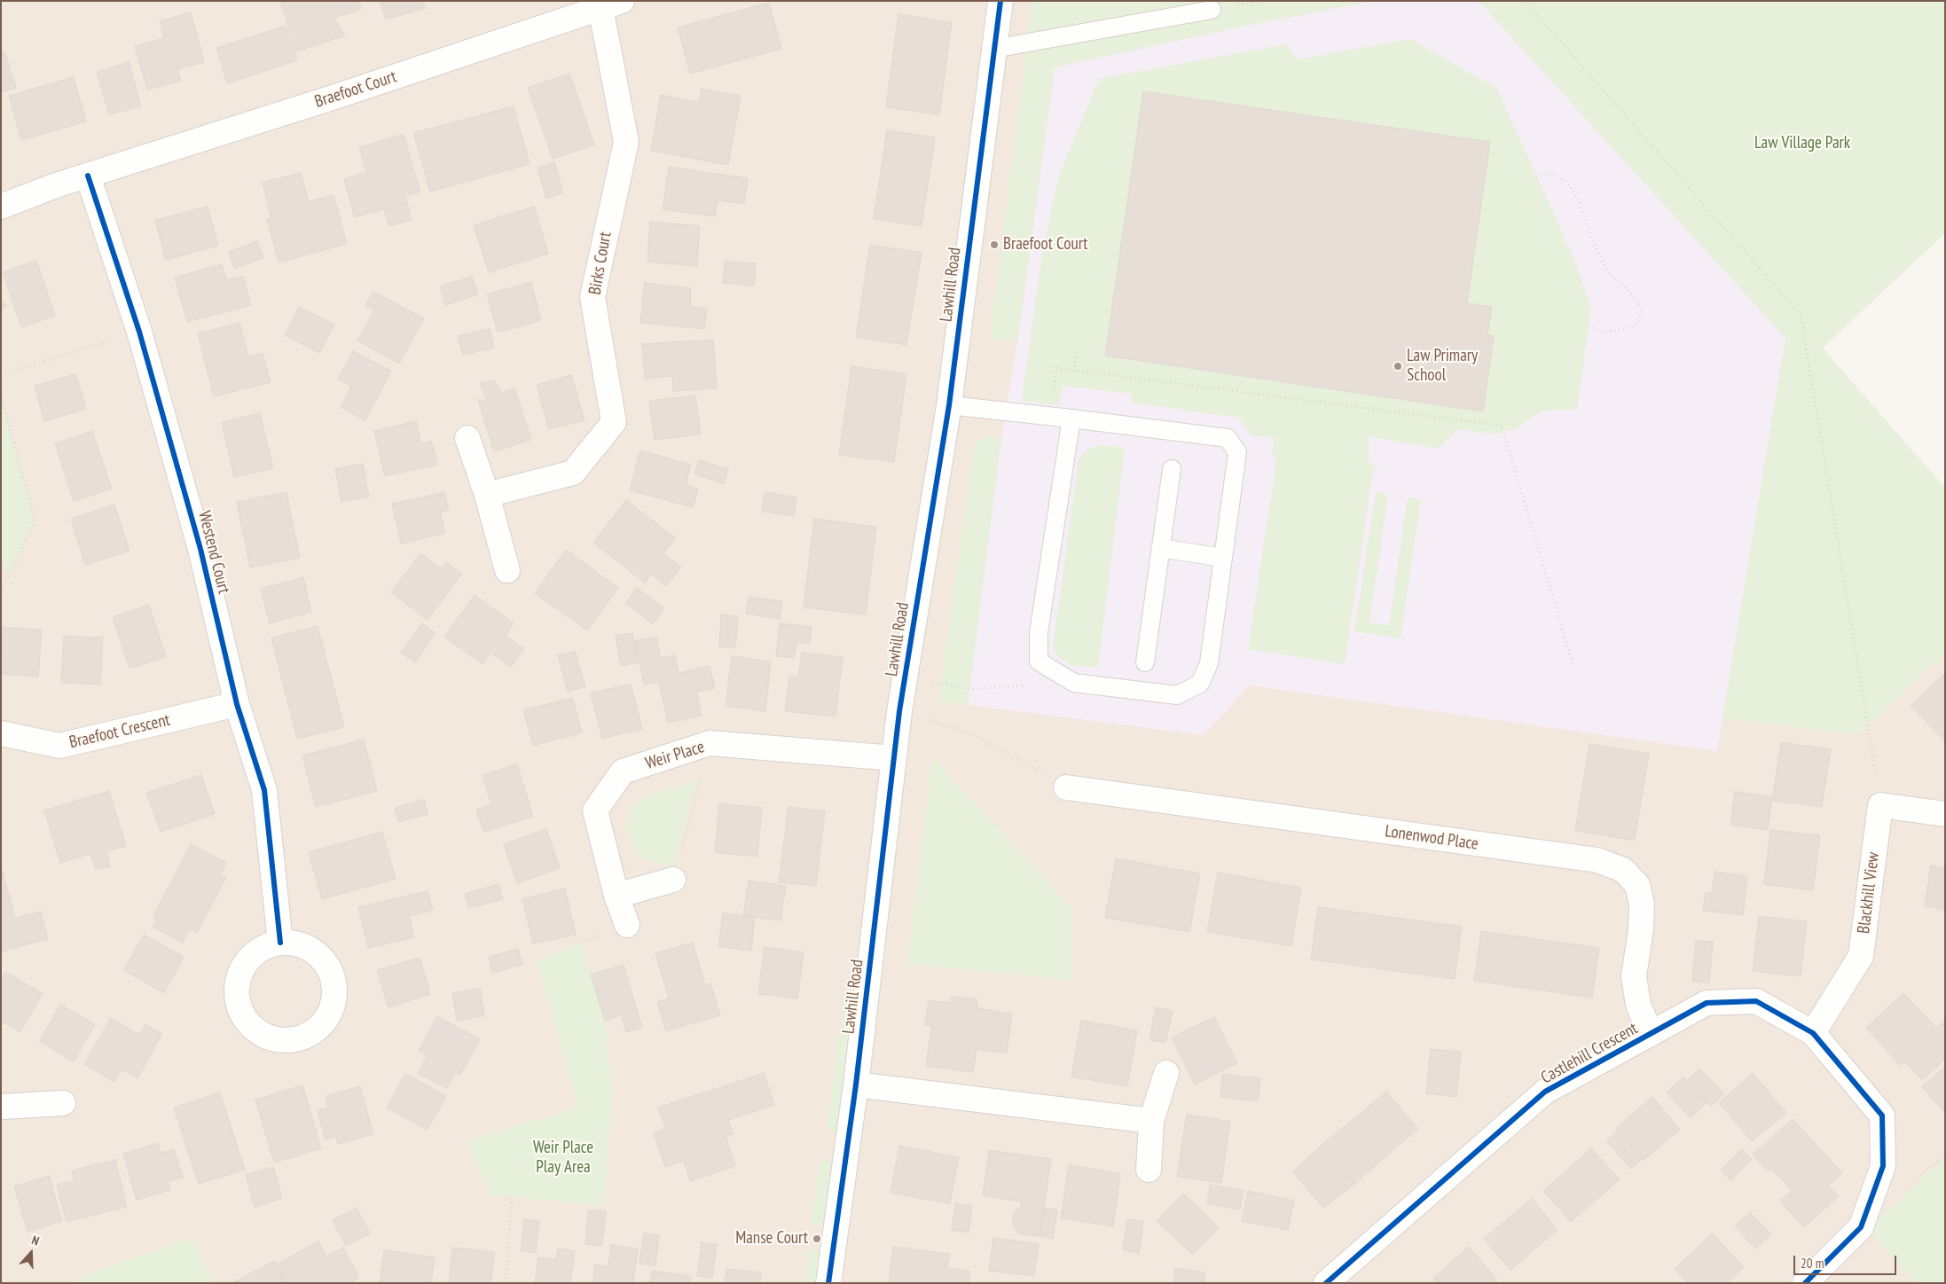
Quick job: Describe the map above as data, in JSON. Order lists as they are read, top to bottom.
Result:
{
  "streets": {
    "street": [
      "Braefoot Court",
      "Birks Court",
      "Lawhill Road",
      "Westend Court",
      "Braefoot Crescent",
      "Weir Place",
      "Lonenwod Place",
      "Blackhill View",
      "Castlehill Crescent"
    ]
  },
  "crossings": [
    ["Braefoot Court", "Birks Court"],
    ["Braefoot Court", "Westend Court"],
    ["Lawhill Road", "Weir Place"],
    ["Westend Court", "Braefoot Crescent"],
    ["Lonenwod Place", "Castlehill Crescent"],
    ["Blackhill View", "Castlehill Crescent"]
  ],
  "parks": ["Law Village Park", "Weir Place Play Area"],
  "places": ["Braefoot Court", "Law Primary School", "Manse Court"],
  "scale_bar": "20 m",
  "north": "top"
}
